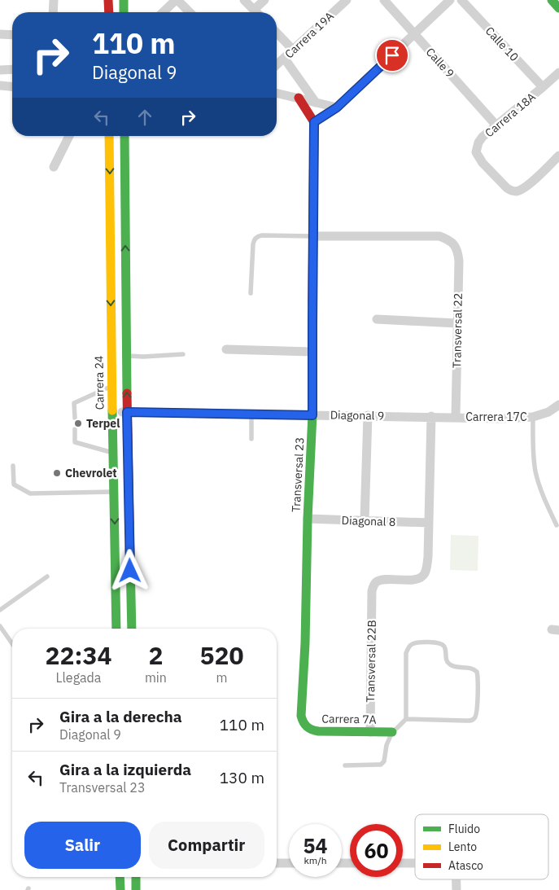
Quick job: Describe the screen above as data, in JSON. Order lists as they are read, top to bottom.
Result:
{
  "streets": {
    "main road": ["Carrera 24", "Transversal 23", "Carrera 7A"],
    "street": [
      "Carrera 19A",
      "Calle 10",
      "Calle 9",
      "Carrera 18A",
      "Transversal 22",
      "Diagonal 9",
      "Carrera 17C",
      "Diagonal 8",
      "Transversal 22B"
    ]
  },
  "crossings": [
    ["Calle 10", "Carrera 18A"],
    ["Calle 9", "Carrera 18A"],
    ["Transversal 22", "Diagonal 9"],
    ["Transversal 22", "Carrera 17C"],
    ["Transversal 22", "Transversal 23"],
    ["Carrera 24", "Diagonal 9"],
    ["Diagonal 9", "Carrera 17C"],
    ["Diagonal 9", "Transversal 23"],
    ["Transversal 23", "Diagonal 8"],
    ["Transversal 23", "Carrera 7A"],
    ["Diagonal 8", "Transversal 22B"],
    ["Transversal 22B", "Carrera 7A"]
  ],
  "places": ["Terpel", "Chevrolet"],
  "legend": ["Fluido", "Lento", "Atasco"],
  "page": {
    "turn": ["110 m", "Diagonal 9"],
    "eta": [
      "22:34",
      "Llegada",
      "2",
      "min",
      "520",
      "m"
    ],
    "list": [
      {
        "name": "Gira a la derecha",
        "note": "Diagonal 9",
        "value": "110 m"
      },
      {
        "name": "Gira a la izquierda",
        "note": "Transversal 23",
        "value": "130 m"
      }
    ],
    "buttons": ["Salir", "Compartir"],
    "speed": "54 km/h",
    "limit": "60"
  }
}
